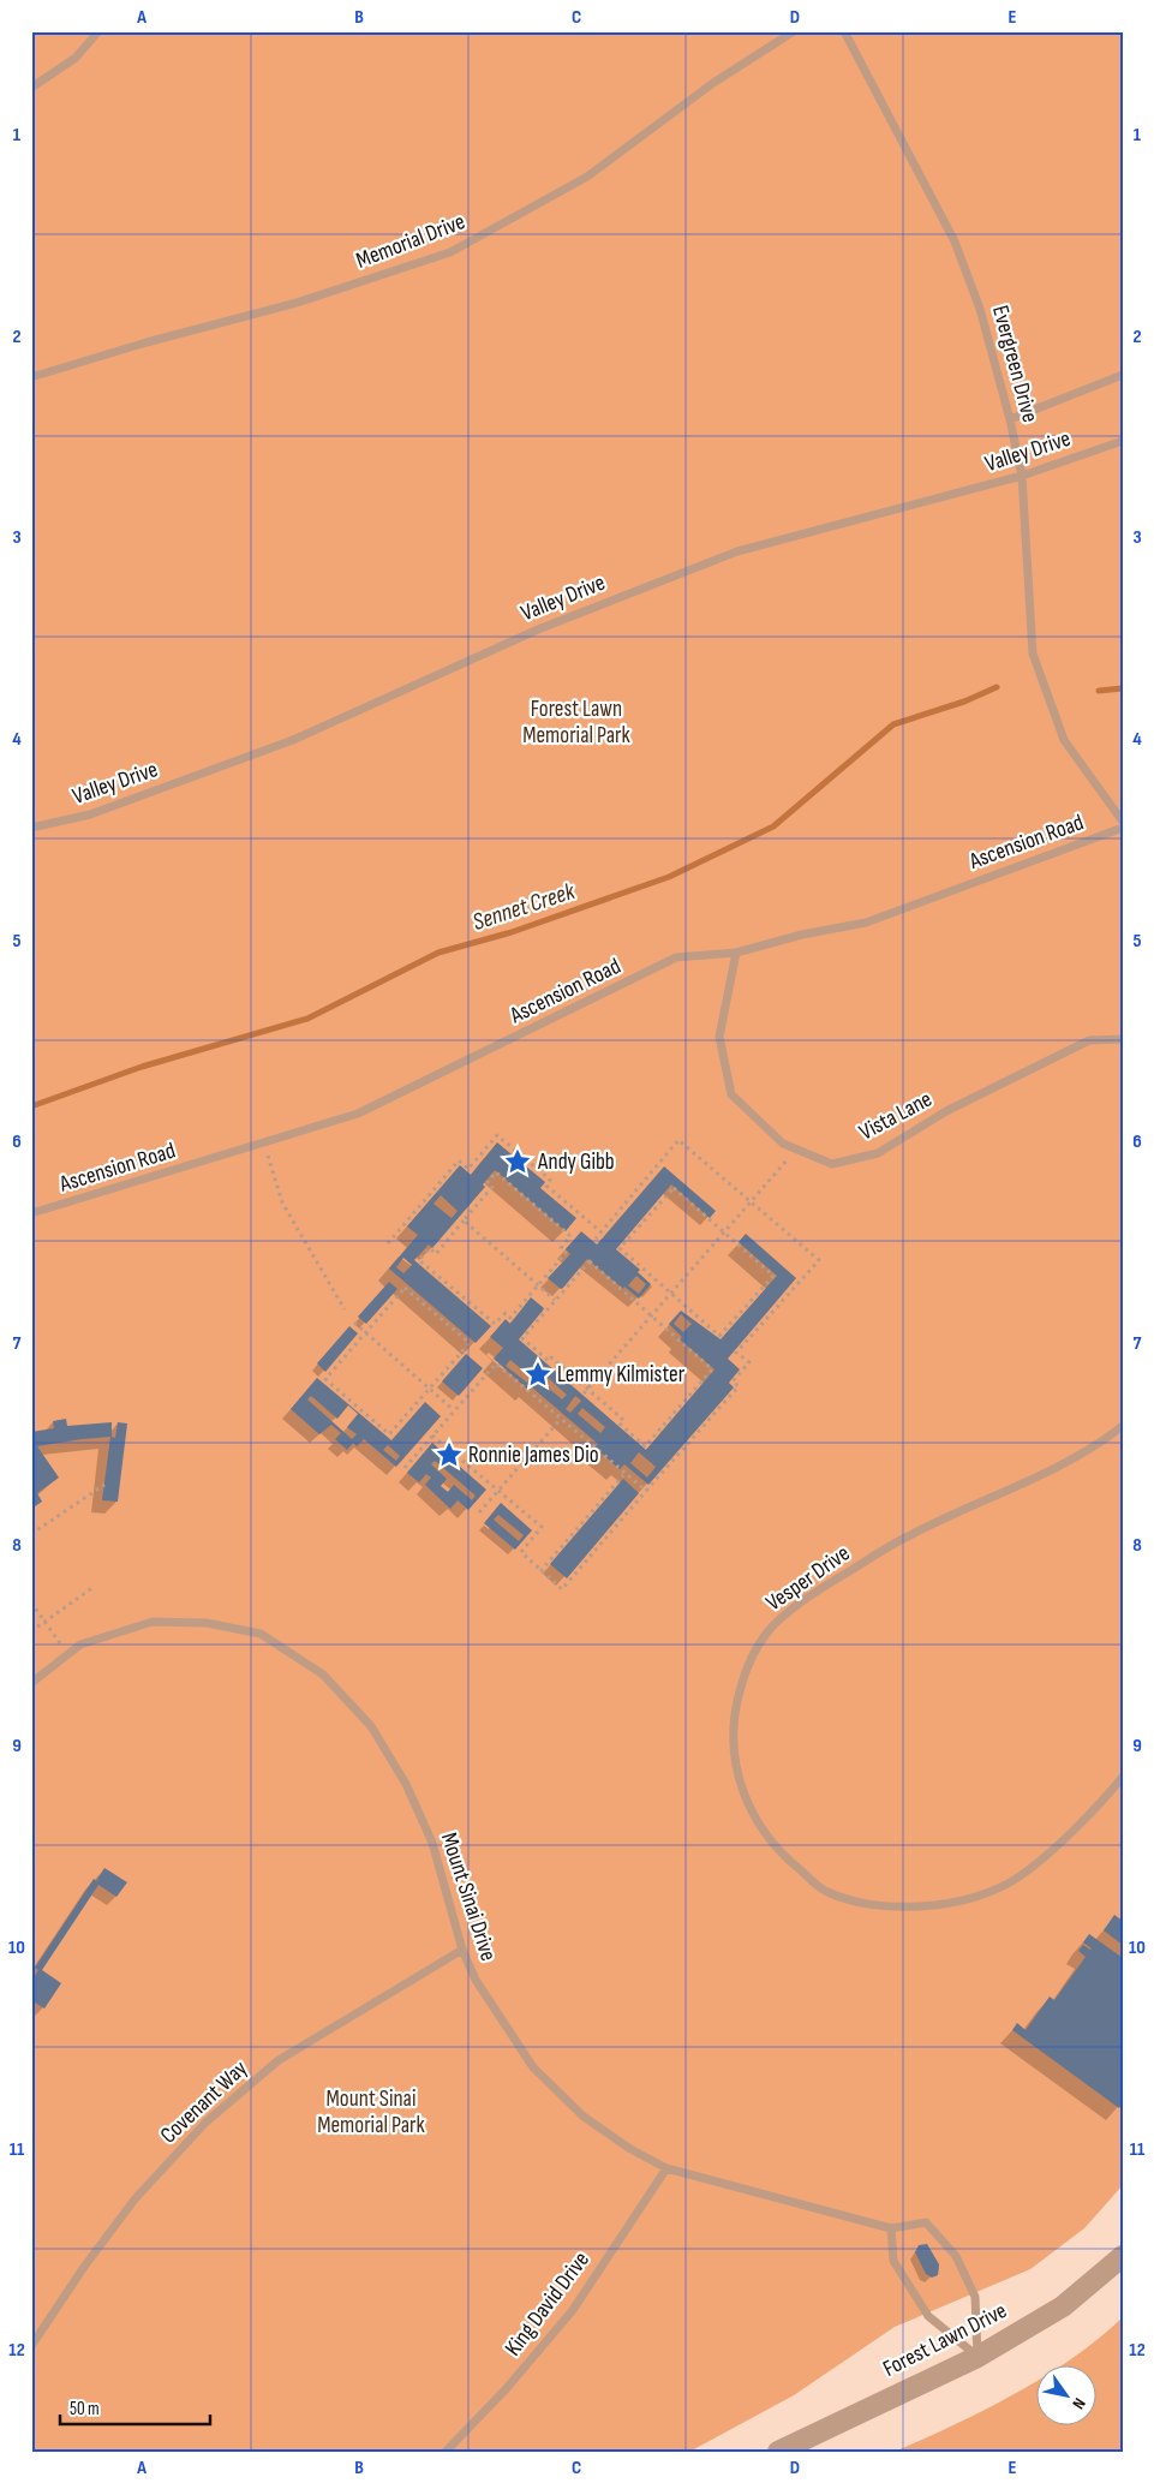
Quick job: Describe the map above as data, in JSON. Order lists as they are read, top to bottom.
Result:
{
  "streets": {
    "street": ["Forest Lawn Drive"],
    "lane": [
      "Memorial Drive",
      "Evergreen Drive",
      "Valley Drive",
      "Ascension Road",
      "Vista Lane",
      "Vesper Drive",
      "Mount Sinai Drive",
      "Covenant Way",
      "King David Drive"
    ]
  },
  "crossings": [
    ["Evergreen Drive", "Valley Drive"],
    ["Ascension Road", "Vista Lane"],
    ["Mount Sinai Drive", "Covenant Way"],
    ["Mount Sinai Drive", "King David Drive"],
    ["Mount Sinai Drive", "Forest Lawn Drive"]
  ],
  "water": ["Sennet Creek"],
  "parks": ["Forest Lawn Memorial Park", "Mount Sinai Memorial Park"],
  "places": {
    "place": ["Andy Gibb", "Lemmy Kilmister", "Ronnie James Dio"]
  },
  "scale_bar": "50 m",
  "north": "bottom right",
  "grid": {
    "columns": [
      "A",
      "B",
      "C",
      "D",
      "E"
    ],
    "rows": [
      "1",
      "2",
      "3",
      "4",
      "5",
      "6",
      "7",
      "8",
      "9",
      "10",
      "11",
      "12"
    ]
  }
}
